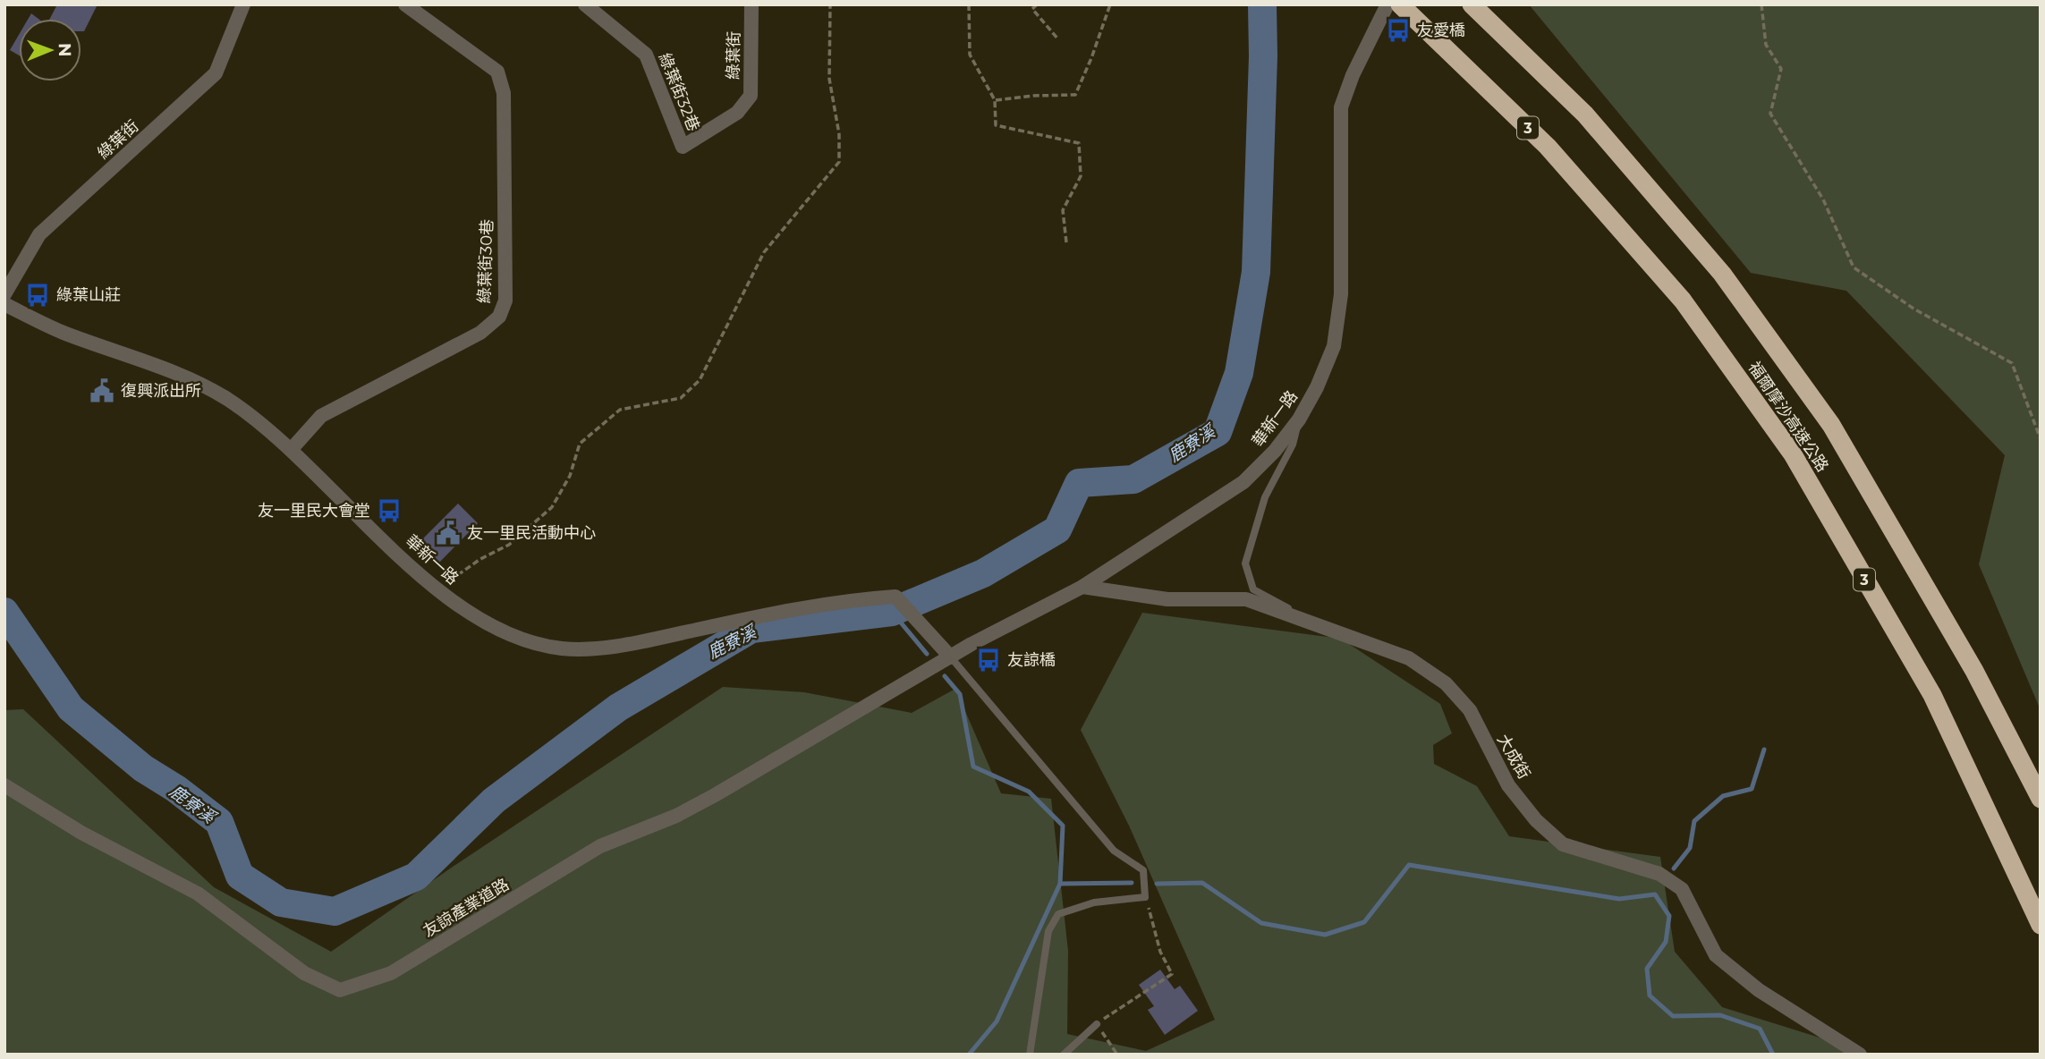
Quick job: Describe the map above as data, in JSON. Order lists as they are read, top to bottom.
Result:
{
  "streets": {
    "highway": ["3", "福爾摩沙高速公路"],
    "street": [
      "綠葉街",
      "綠葉街32巷",
      "綠葉街30巷",
      "華新一路",
      "大成街",
      "友諒產業道路"
    ]
  },
  "crossings": [
    ["綠葉街", "綠葉街32巷"],
    ["綠葉街30巷", "華新一路"],
    ["華新一路", "大成街"],
    ["華新一路", "友諒產業道路"]
  ],
  "water": ["鹿寮溪"],
  "places": {
    "bus stop": [
      "友愛橋",
      "綠葉山莊",
      "友一里民大會堂",
      "友諒橋"
    ],
    "public building": ["復興派出所", "友一里民活動中心"]
  },
  "north": "right"
}
